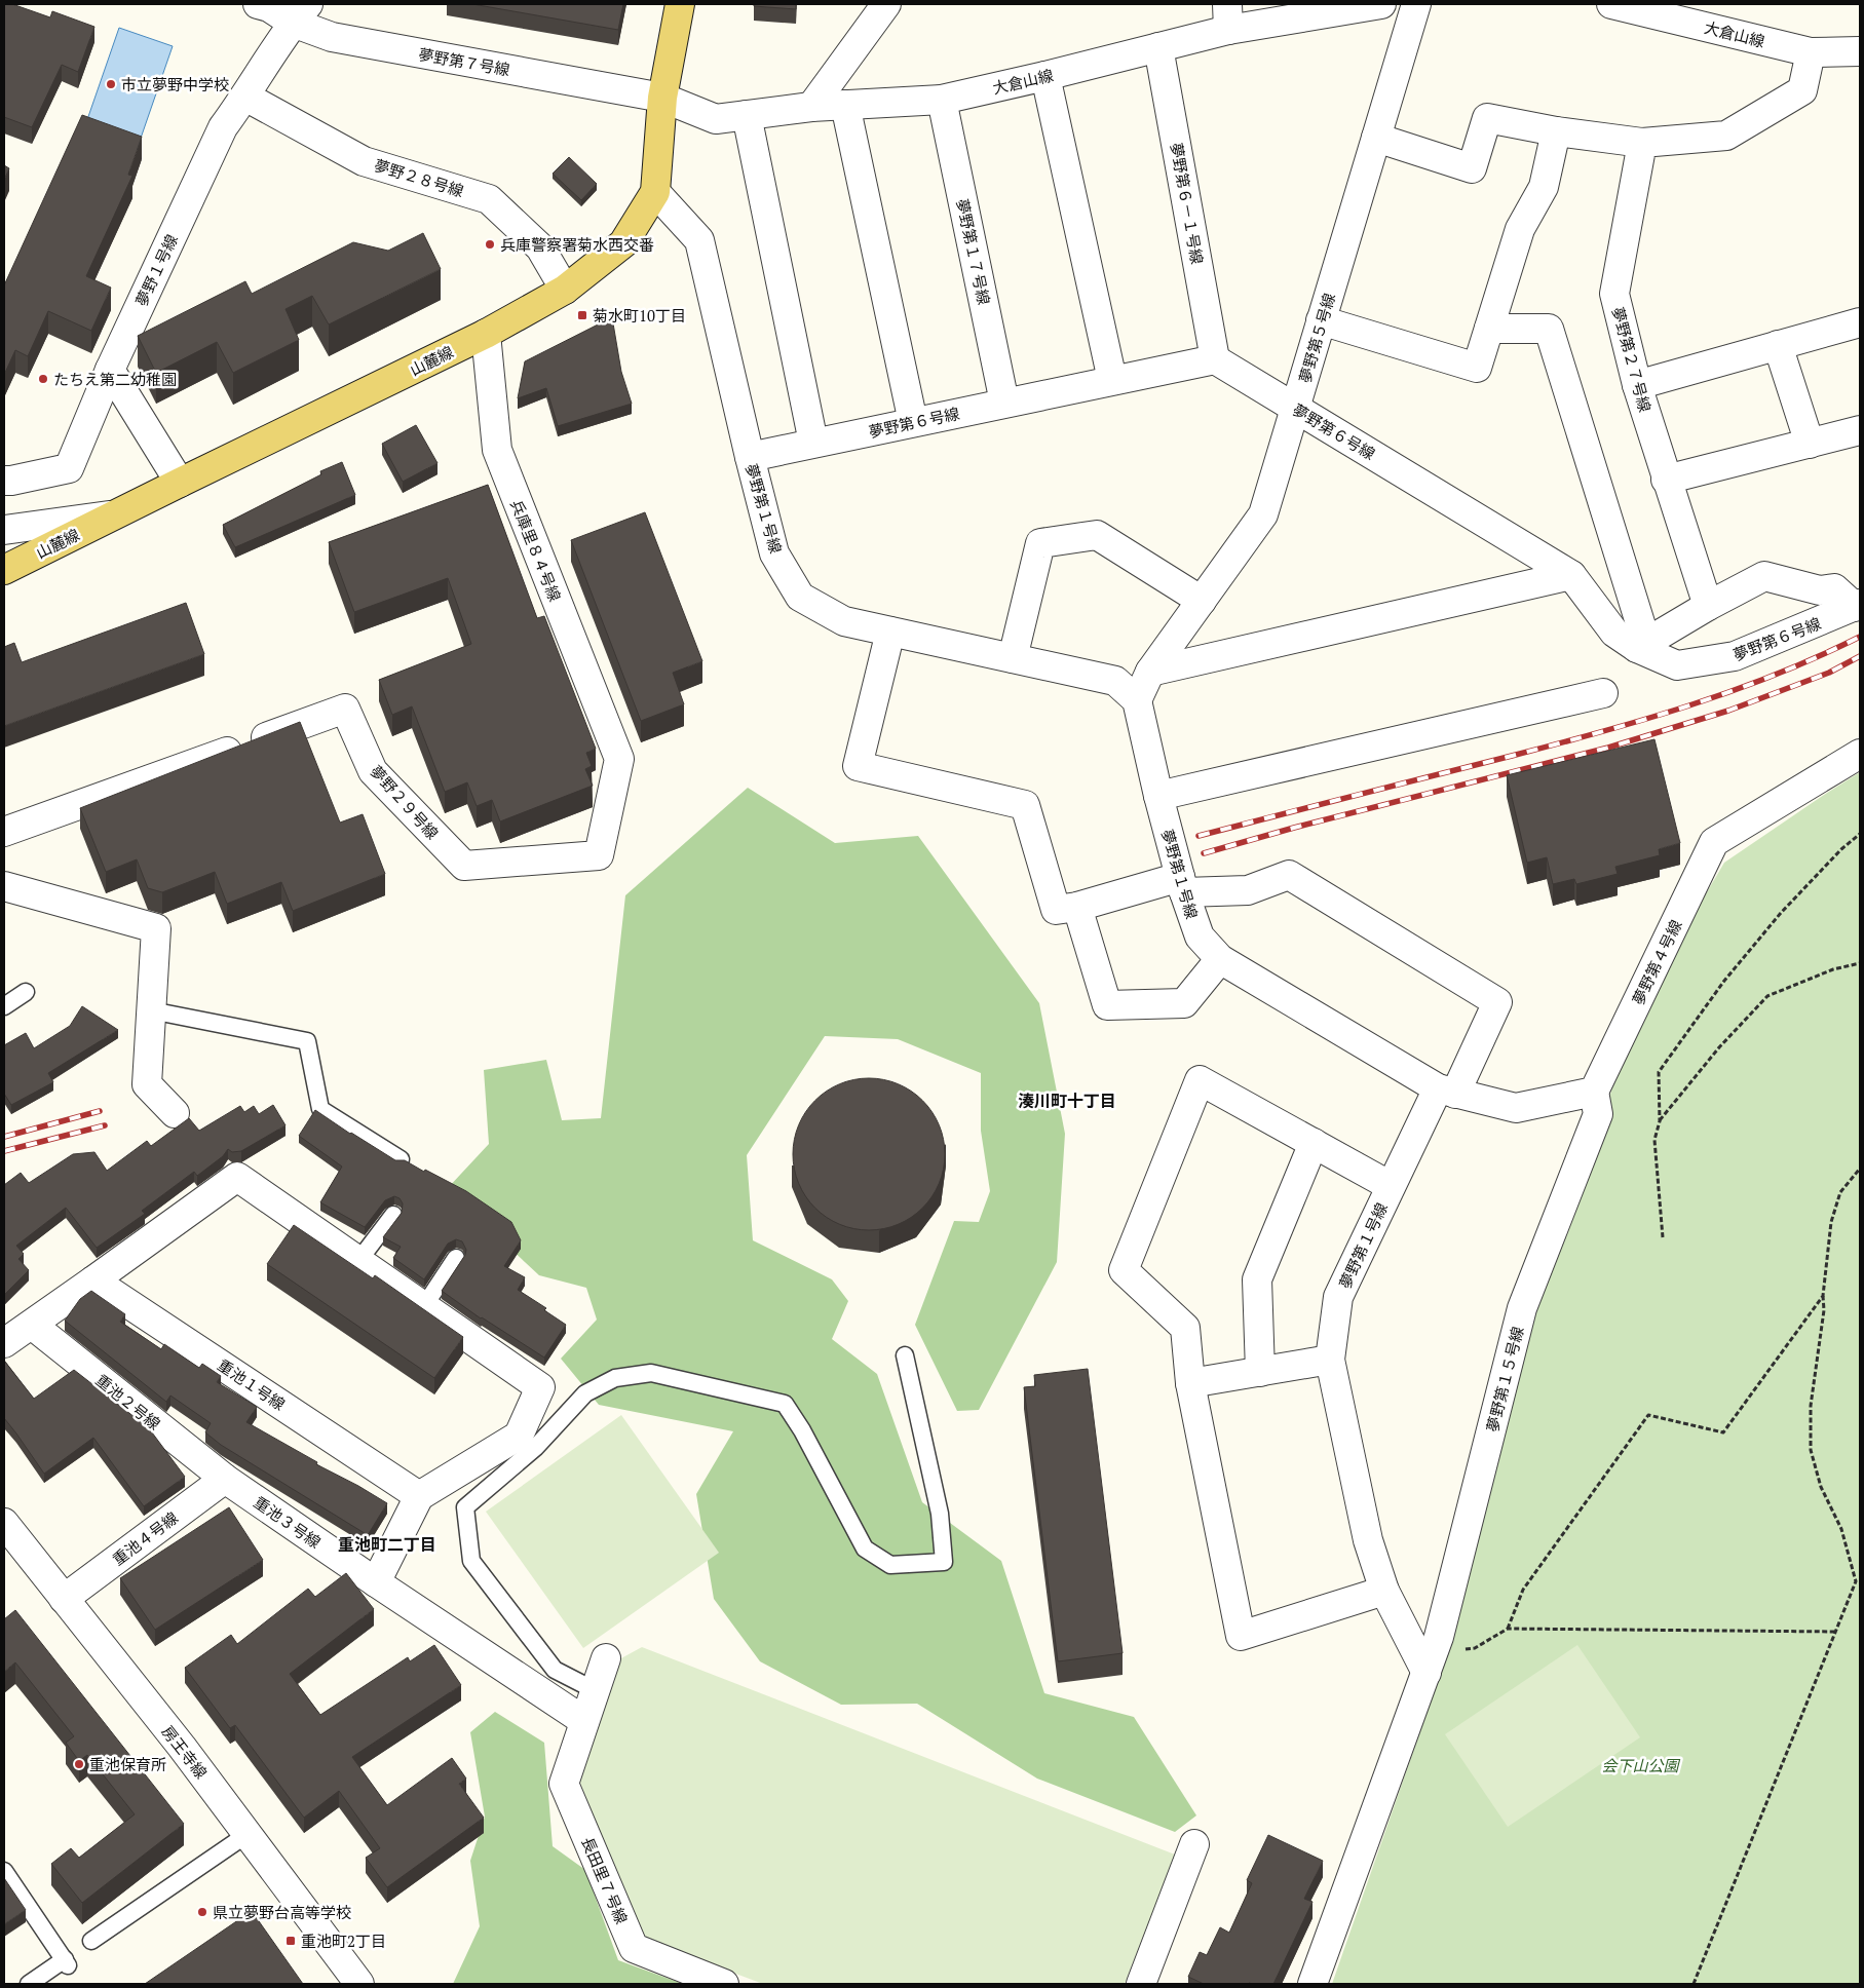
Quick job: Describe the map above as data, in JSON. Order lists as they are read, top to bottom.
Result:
{
  "streets": {
    "main road": ["山麓線"],
    "street": [
      "大倉山線",
      "夢野第７号線",
      "夢野２８号線",
      "夢野第６－１号線",
      "夢野第１７号線",
      "夢野１号線",
      "夢野第５号線",
      "夢野第２７号線",
      "夢野第６号線",
      "夢野第１号線",
      "兵庫里８４号線",
      "夢野２９号線",
      "夢野第４号線",
      "夢野第１５号線",
      "重池１号線",
      "重池２号線",
      "重池３号線",
      "重池４号線",
      "房王寺線",
      "長田里７号線"
    ]
  },
  "crossings": [
    ["大倉山線", "夢野第７号線"],
    ["大倉山線", "夢野第６－１号線"],
    ["大倉山線", "夢野第１７号線"],
    ["大倉山線", "山麓線"],
    ["夢野第７号線", "夢野１号線"],
    ["夢野第７号線", "山麓線"],
    ["夢野２８号線", "夢野１号線"],
    ["夢野２８号線", "山麓線"],
    ["夢野第６－１号線", "夢野第６号線"],
    ["夢野第１７号線", "夢野第６号線"],
    ["夢野第５号線", "夢野第６号線"],
    ["夢野第５号線", "夢野第１号線"],
    ["山麓線", "夢野第１号線"],
    ["山麓線", "兵庫里８４号線"],
    ["夢野第６号線", "夢野第１号線"],
    ["夢野第１号線", "夢野第１５号線"],
    ["兵庫里８４号線", "夢野２９号線"],
    ["夢野第４号線", "夢野第１５号線"],
    ["重池２号線", "重池３号線"],
    ["重池２号線", "重池４号線"],
    ["重池３号線", "重池４号線"],
    ["重池３号線", "長田里７号線"],
    ["重池４号線", "房王寺線"]
  ],
  "districts": ["湊川町十丁目", "重池町二丁目"],
  "parks": ["会下山公園"],
  "places": {
    "other": [
      "市立夢野中学校",
      "兵庫警察署菊水西交番",
      "たちえ第二幼稚園",
      "重池保育所",
      "県立夢野台高等学校"
    ],
    "transit": ["菊水町10丁目", "重池町2丁目"]
  }
}
